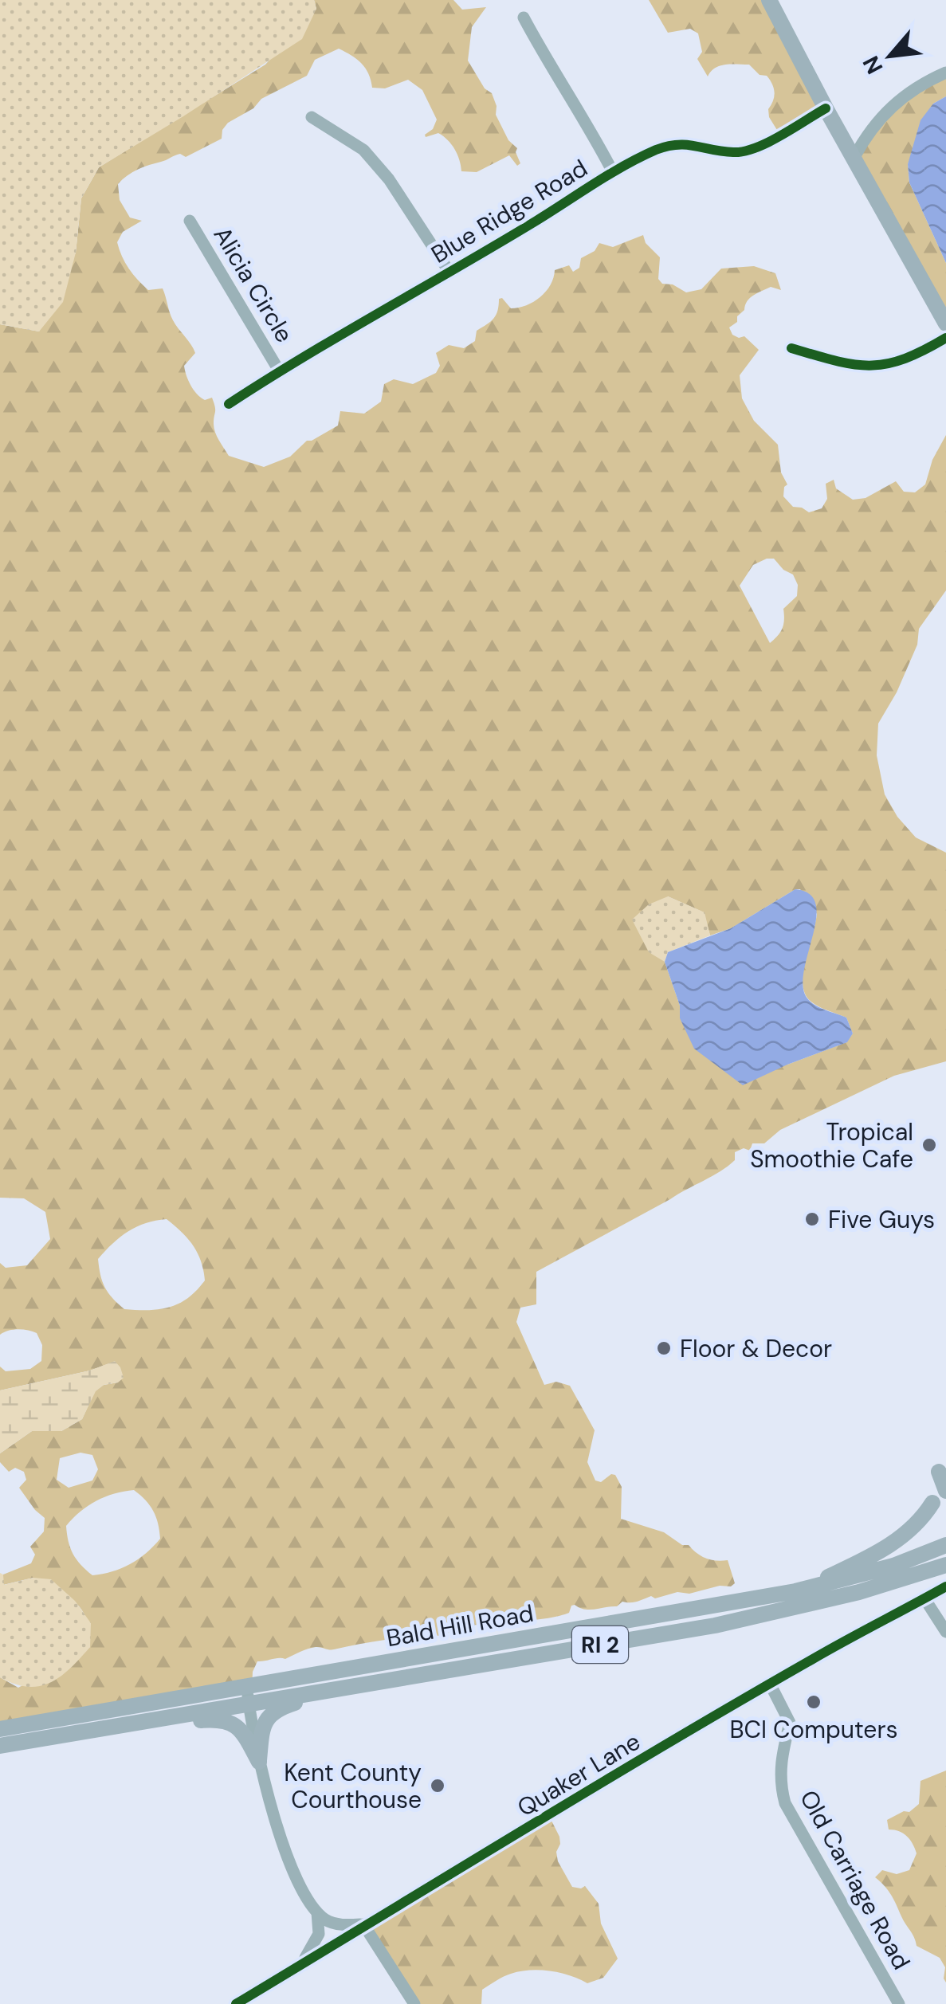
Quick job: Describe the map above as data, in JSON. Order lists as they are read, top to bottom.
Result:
{
  "streets": {
    "main road": ["Bald Hill Road", "RI 2"],
    "street": [
      "Blue Ridge Road",
      "Alicia Circle",
      "Quaker Lane",
      "Old Carriage Road"
    ]
  },
  "crossings": [
    ["Blue Ridge Road", "Alicia Circle"],
    ["Quaker Lane", "Old Carriage Road"]
  ],
  "places": [
    "Tropical Smoothie Cafe",
    "Five Guys",
    "Floor & Decor",
    "BCI Computers",
    "Kent County Courthouse"
  ],
  "north": "bottom left"
}
